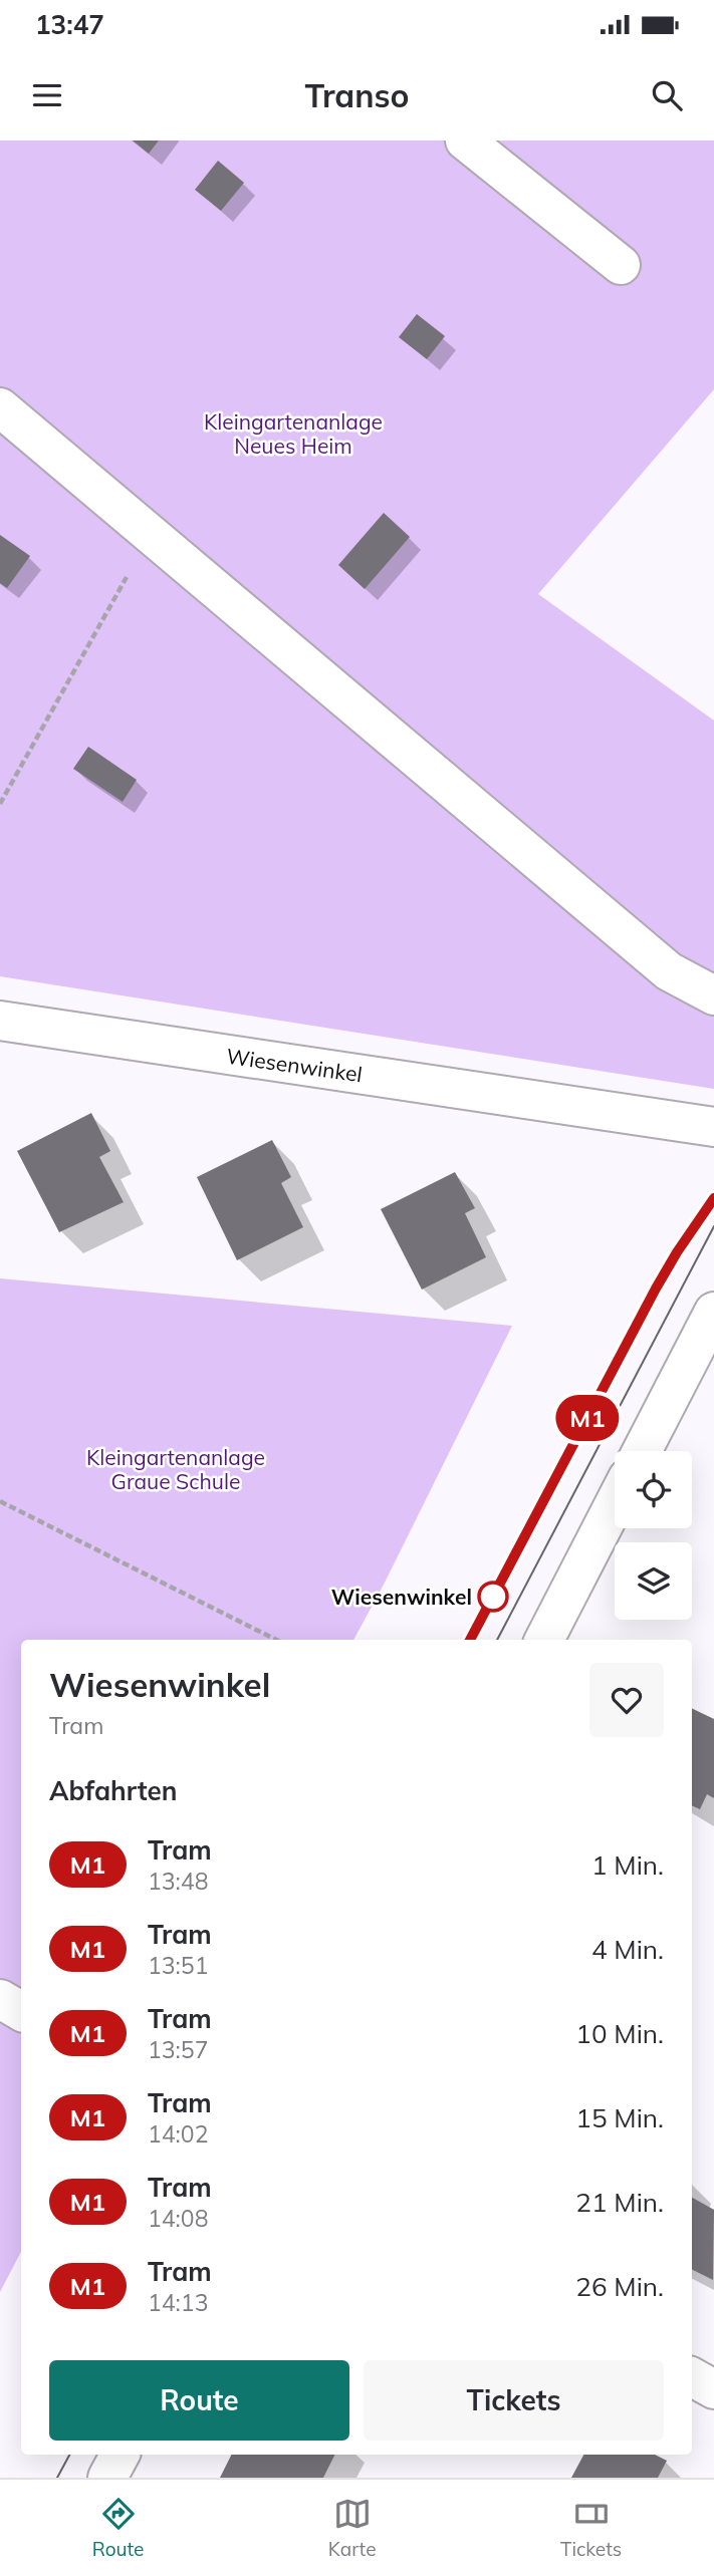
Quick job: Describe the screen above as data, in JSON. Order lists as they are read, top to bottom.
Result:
{
  "streets": {
    "street": ["Wiesenwinkel"]
  },
  "parks": ["Kleingartenanlage Neues Heim", "Kleingartenanlage Graue Schule"],
  "places": ["Wiesenwinkel"],
  "lines": ["tram line M1"],
  "page": {
    "status": "13:47",
    "header": "Transo",
    "on_map": "M1",
    "heading": [
      ["Wiesenwinkel", "Tram"],
      "Abfahrten"
    ],
    "list": [
      {
        "mark": "M1",
        "name": "Tram",
        "note": "13:48",
        "value": "1 Min."
      },
      {
        "mark": "M1",
        "name": "Tram",
        "note": "13:51",
        "value": "4 Min."
      },
      {
        "mark": "M1",
        "name": "Tram",
        "note": "13:57",
        "value": "10 Min."
      },
      {
        "mark": "M1",
        "name": "Tram",
        "note": "14:02",
        "value": "15 Min."
      },
      {
        "mark": "M1",
        "name": "Tram",
        "note": "14:08",
        "value": "21 Min."
      },
      {
        "mark": "M1",
        "name": "Tram",
        "note": "14:13",
        "value": "26 Min."
      }
    ],
    "buttons": ["Route", "Tickets"],
    "tabs": ["Route", "Karte", "Tickets"]
  }
}
